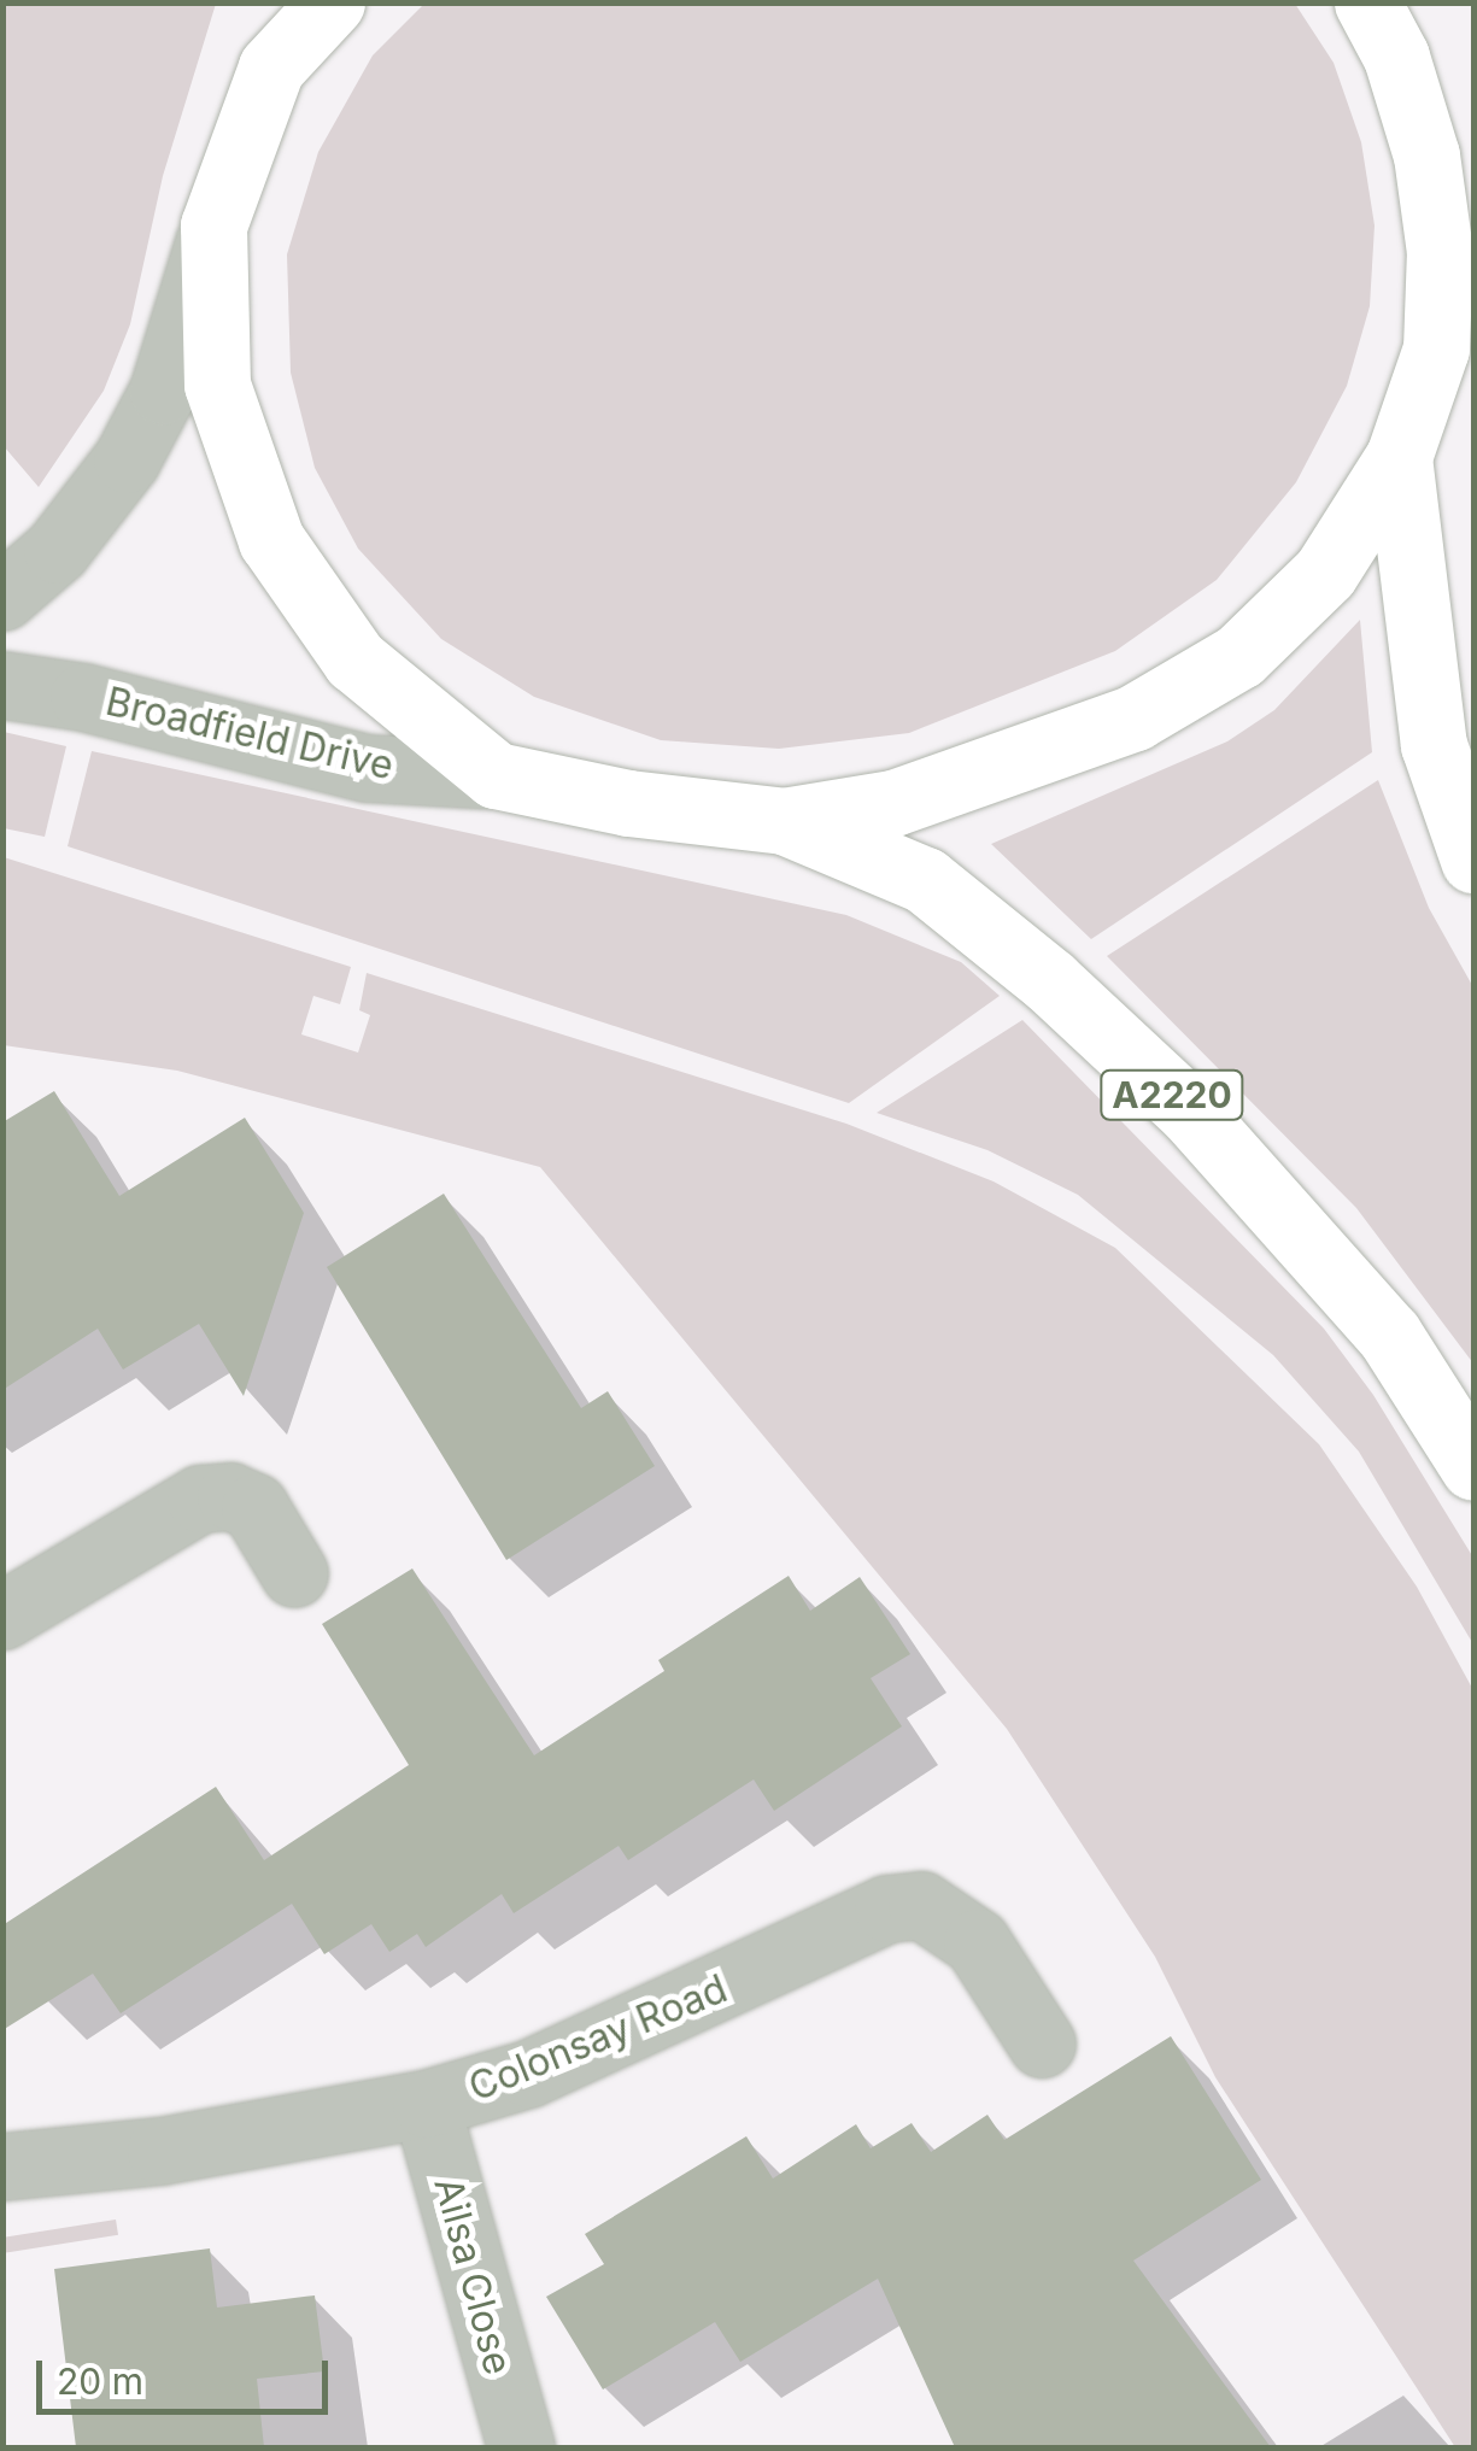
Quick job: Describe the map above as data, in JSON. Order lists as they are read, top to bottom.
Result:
{
  "streets": {
    "main road": ["A2220"],
    "street": ["Broadfield Drive", "Colonsay Road", "Ailsa Close"]
  },
  "crossings": [
    ["Colonsay Road", "Ailsa Close"]
  ],
  "scale_bar": "20 m"
}
